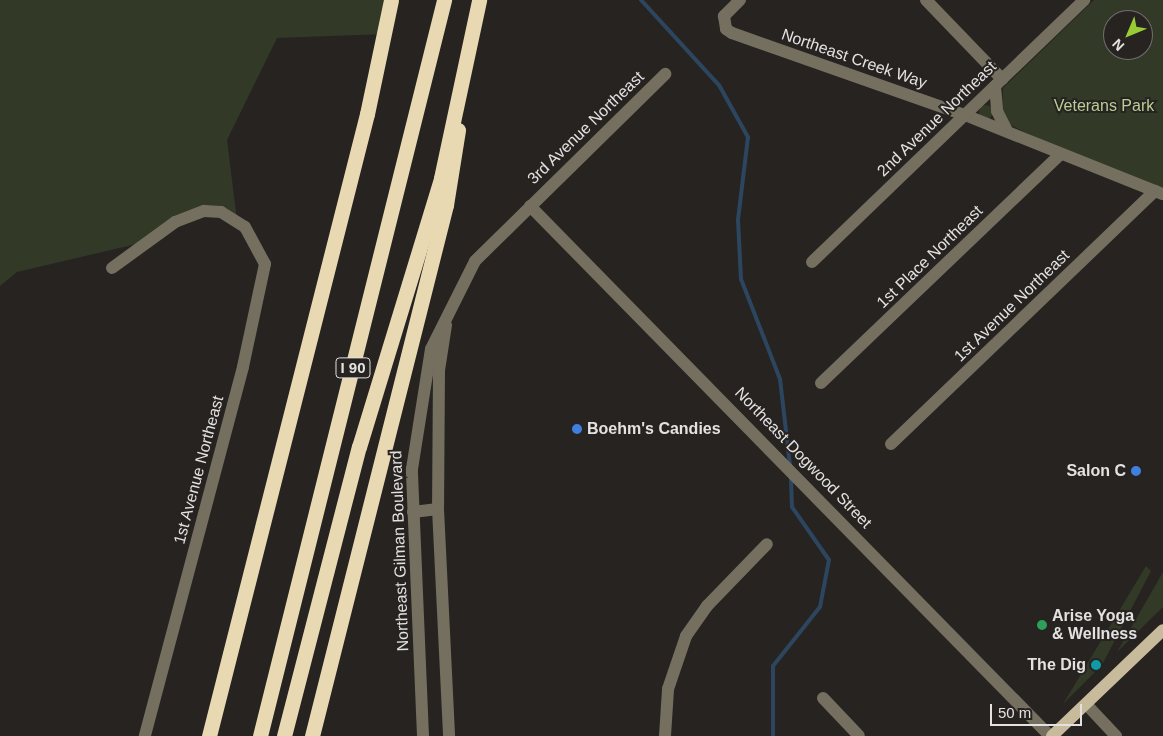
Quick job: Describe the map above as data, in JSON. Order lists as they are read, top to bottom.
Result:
{
  "streets": {
    "highway": ["I 90"],
    "street": [
      "Northeast Creek Way",
      "2nd Avenue Northeast",
      "3rd Avenue Northeast",
      "1st Place Northeast",
      "1st Avenue Northeast",
      "Northeast Dogwood Street",
      "Northeast Gilman Boulevard"
    ]
  },
  "crossings": [
    ["Northeast Creek Way", "2nd Avenue Northeast"],
    ["Northeast Creek Way", "1st Place Northeast"],
    ["Northeast Creek Way", "1st Avenue Northeast"],
    ["3rd Avenue Northeast", "Northeast Dogwood Street"],
    ["3rd Avenue Northeast", "Northeast Gilman Boulevard"],
    ["Northeast Dogwood Street", "Northeast Gilman Boulevard"]
  ],
  "parks": ["Veterans Park"],
  "places": [
    "Boehm's Candies",
    "Salon C",
    "Arise Yoga & Wellness",
    "The Dig"
  ],
  "scale_bar": "50 m",
  "north": "bottom left"
}
